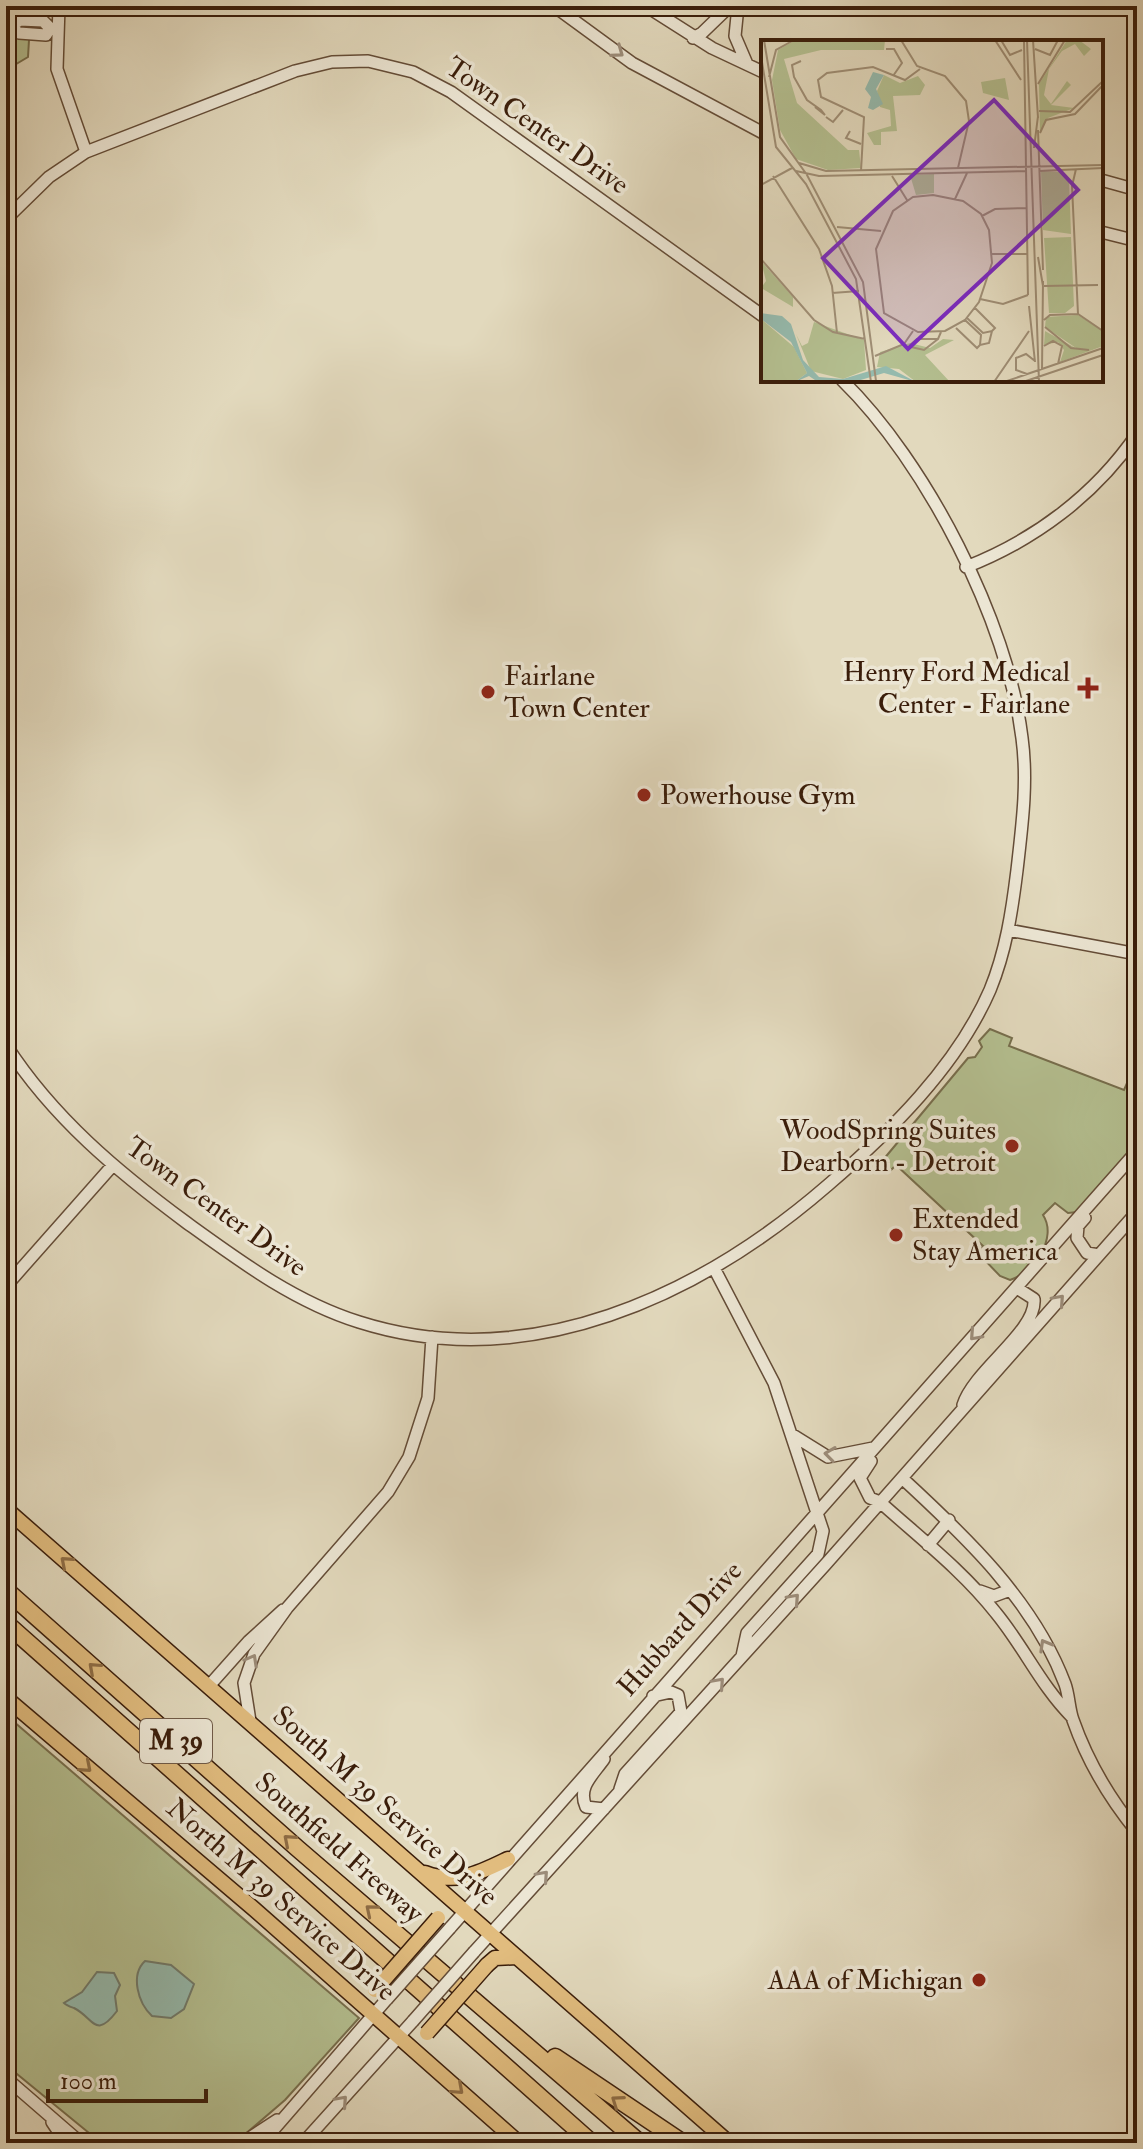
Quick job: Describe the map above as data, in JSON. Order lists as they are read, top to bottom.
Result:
{
  "streets": {
    "highway": ["M 39", "Southfield Freeway"],
    "main road": ["South M 39 Service Drive", "North M 39 Service Drive"],
    "street": ["Town Center Drive", "Hubbard Drive"]
  },
  "crossings": [
    ["Hubbard Drive", "South M 39 Service Drive"]
  ],
  "one_way": ["North M 39 Service Drive"],
  "places": {
    "health": ["Henry Ford Medical Center - Fairlane"],
    "other": [
      "Fairlane Town Center",
      "Powerhouse Gym",
      "WoodSpring Suites Dearborn - Detroit",
      "Extended Stay America",
      "AAA of Michigan"
    ]
  },
  "scale_bar": "100 m"
}
